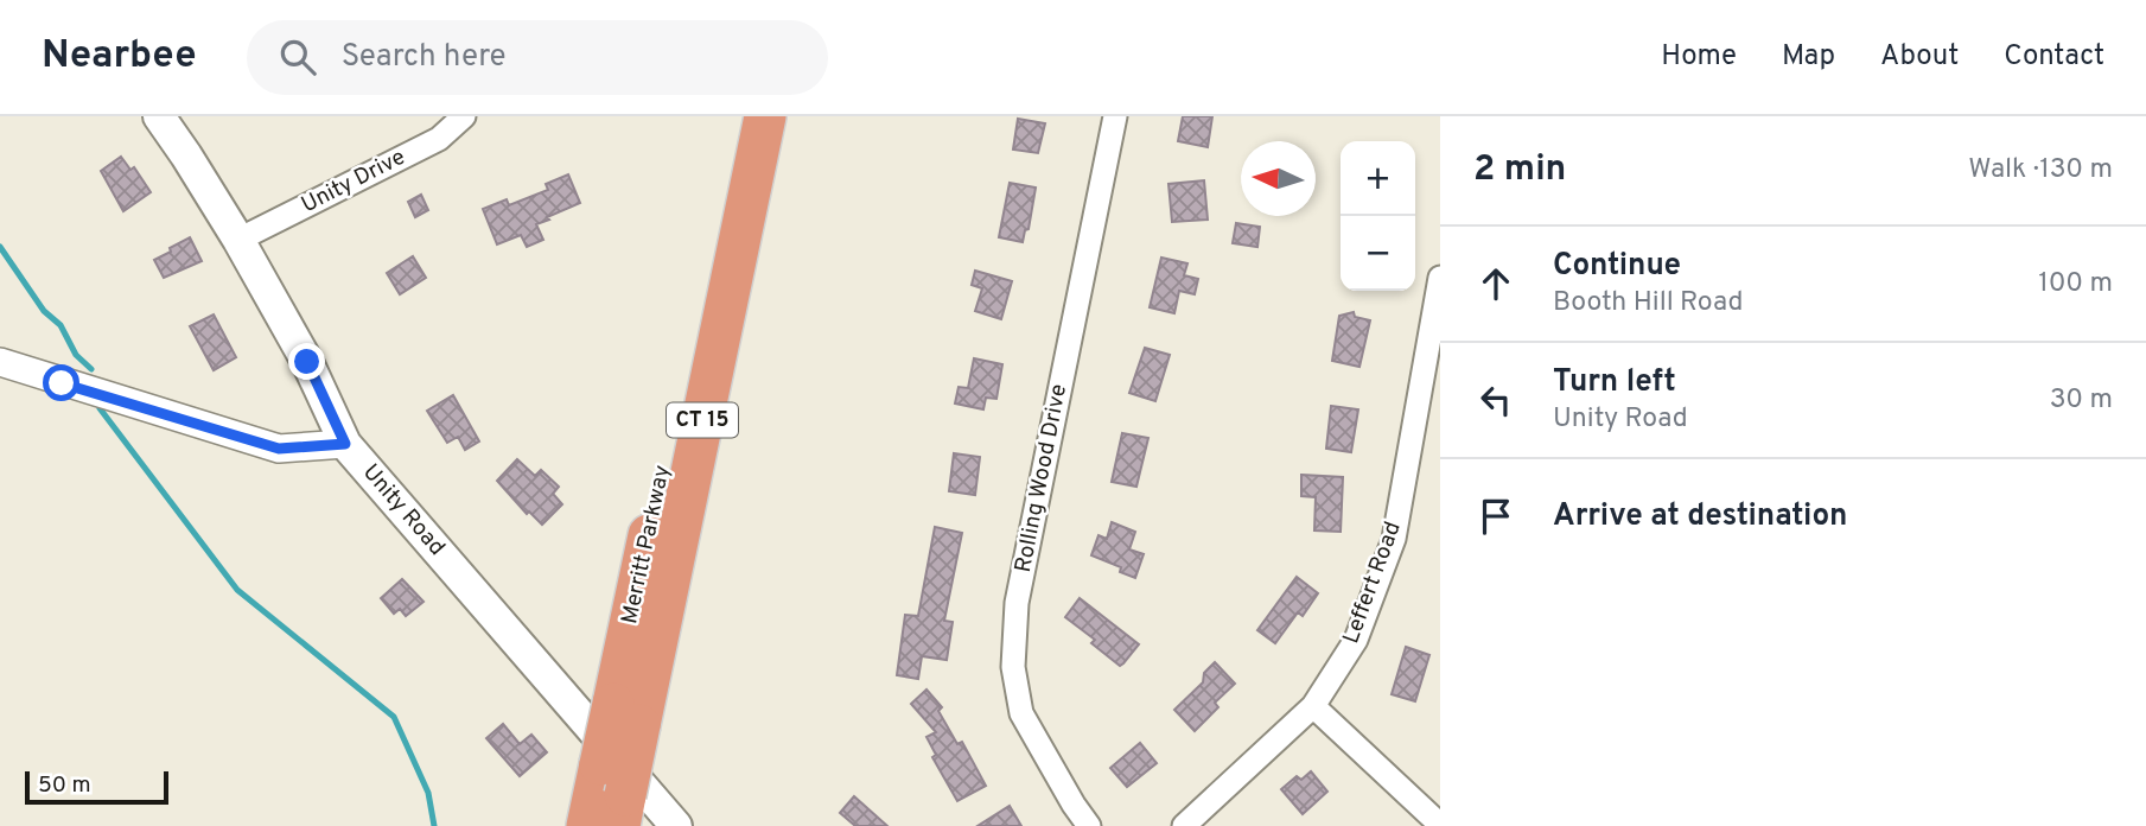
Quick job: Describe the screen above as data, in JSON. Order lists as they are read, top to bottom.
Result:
{
  "streets": {
    "highway": ["CT 15", "Merritt Parkway"],
    "main road": ["Unity Road"],
    "street": ["Unity Drive", "Rolling Wood Drive", "Leffert Road"]
  },
  "crossings": [
    ["Unity Drive", "Unity Road"]
  ],
  "scale_bar": "50 m",
  "north": "left",
  "page": {
    "header": "Nearbee",
    "search": "Search here",
    "nav": [
      "Home",
      "Map",
      "About",
      "Contact"
    ],
    "heading": ["2 min", "Walk · 130 m"],
    "map_buttons": ["+", "−"],
    "list": [
      ["Continue", "Booth Hill Road", "100 m"],
      ["Turn left", "Unity Road", "30 m"],
      "Arrive at destination"
    ],
    "scale": "50 m"
  }
}
